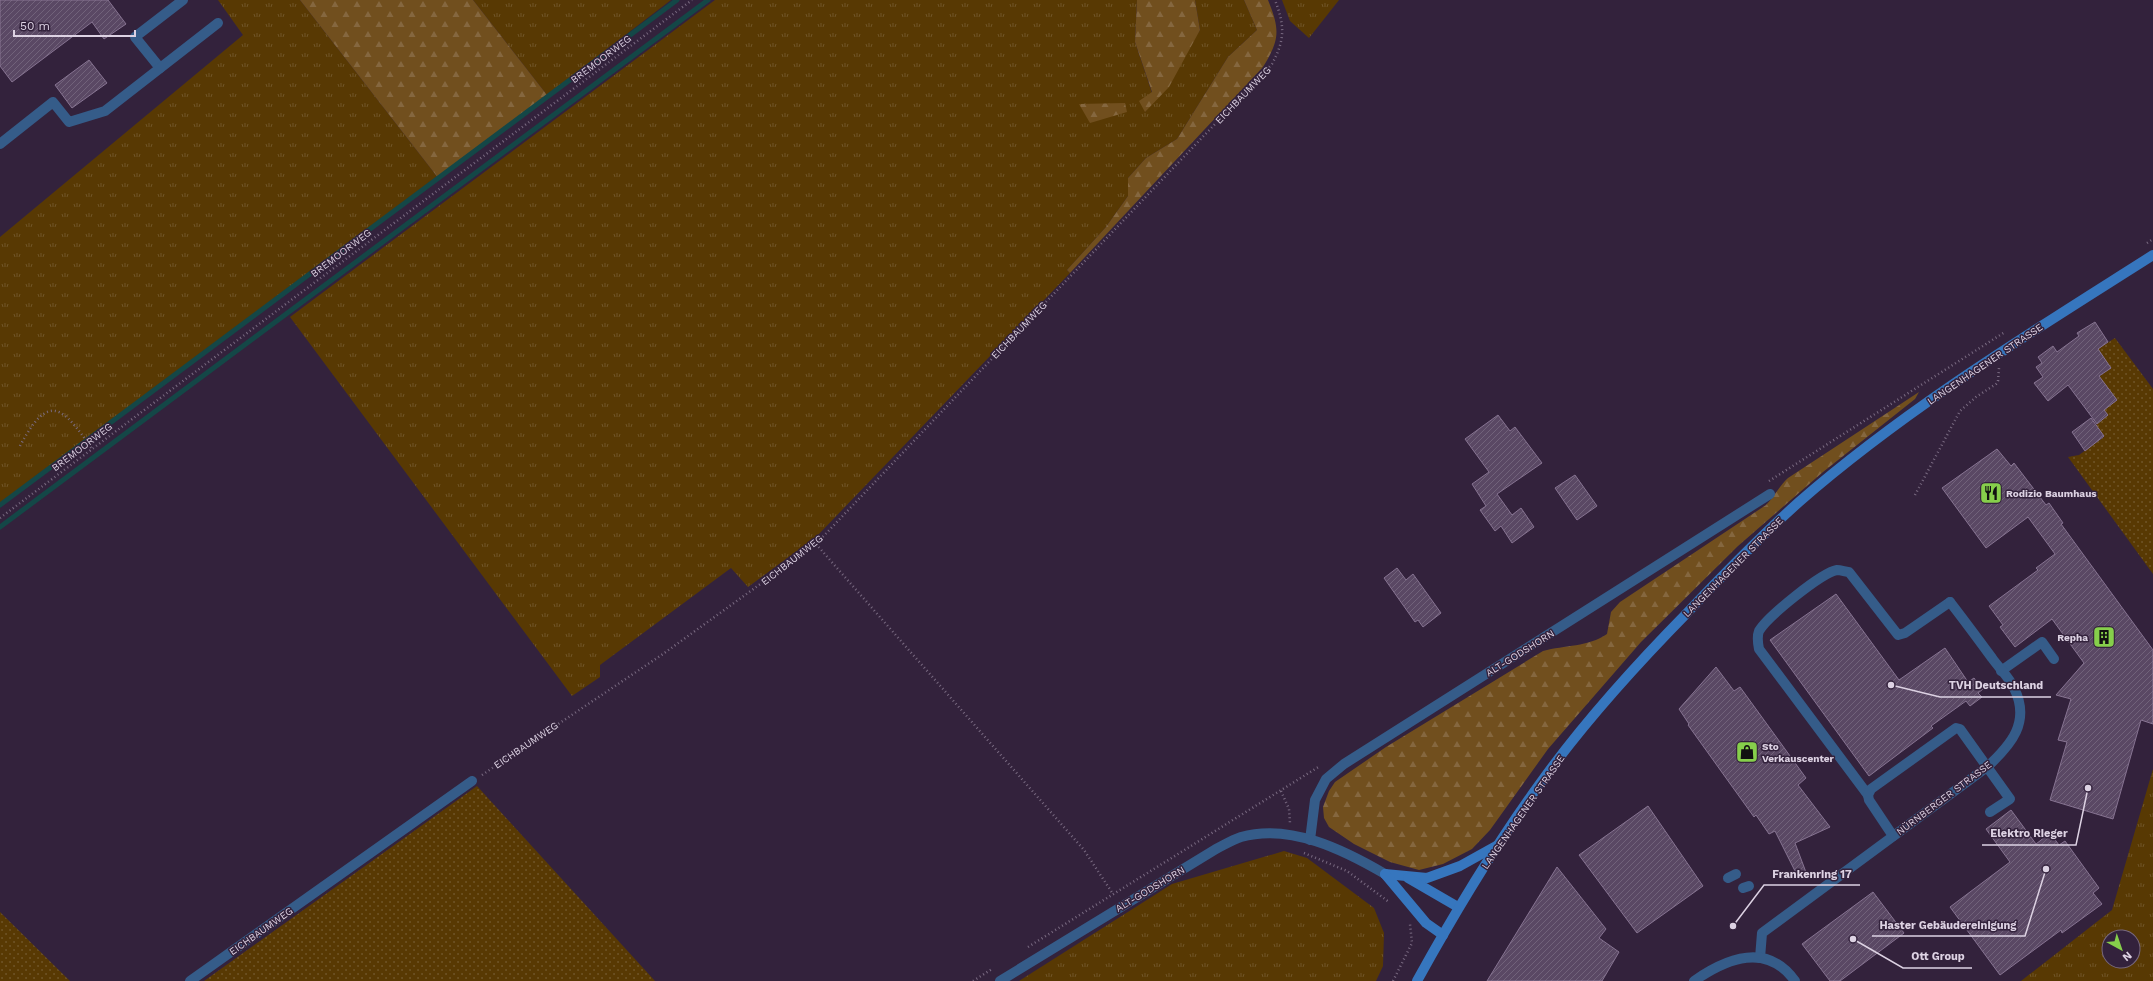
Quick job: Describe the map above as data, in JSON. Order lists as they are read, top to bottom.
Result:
{
  "streets": {
    "main road": ["LANGENHAGENER STRASSE"],
    "street": ["EICHBAUMWEG", "ALT-GODSHORN", "NÜRNBERGER STRASSE"],
    "path": ["BREMOORWEG"]
  },
  "places": {
    "restaurant": ["Rodizio Baumhaus"],
    "building": ["Repha"],
    "other": [
      "TVH Deutschland",
      "Elektro Rieger",
      "Haster Gebäudereinigung",
      "Frankenring 17",
      "Ott Group"
    ],
    "shop": ["Sto Verkauscenter"]
  },
  "scale_bar": "50 m",
  "north": "bottom right"
}
